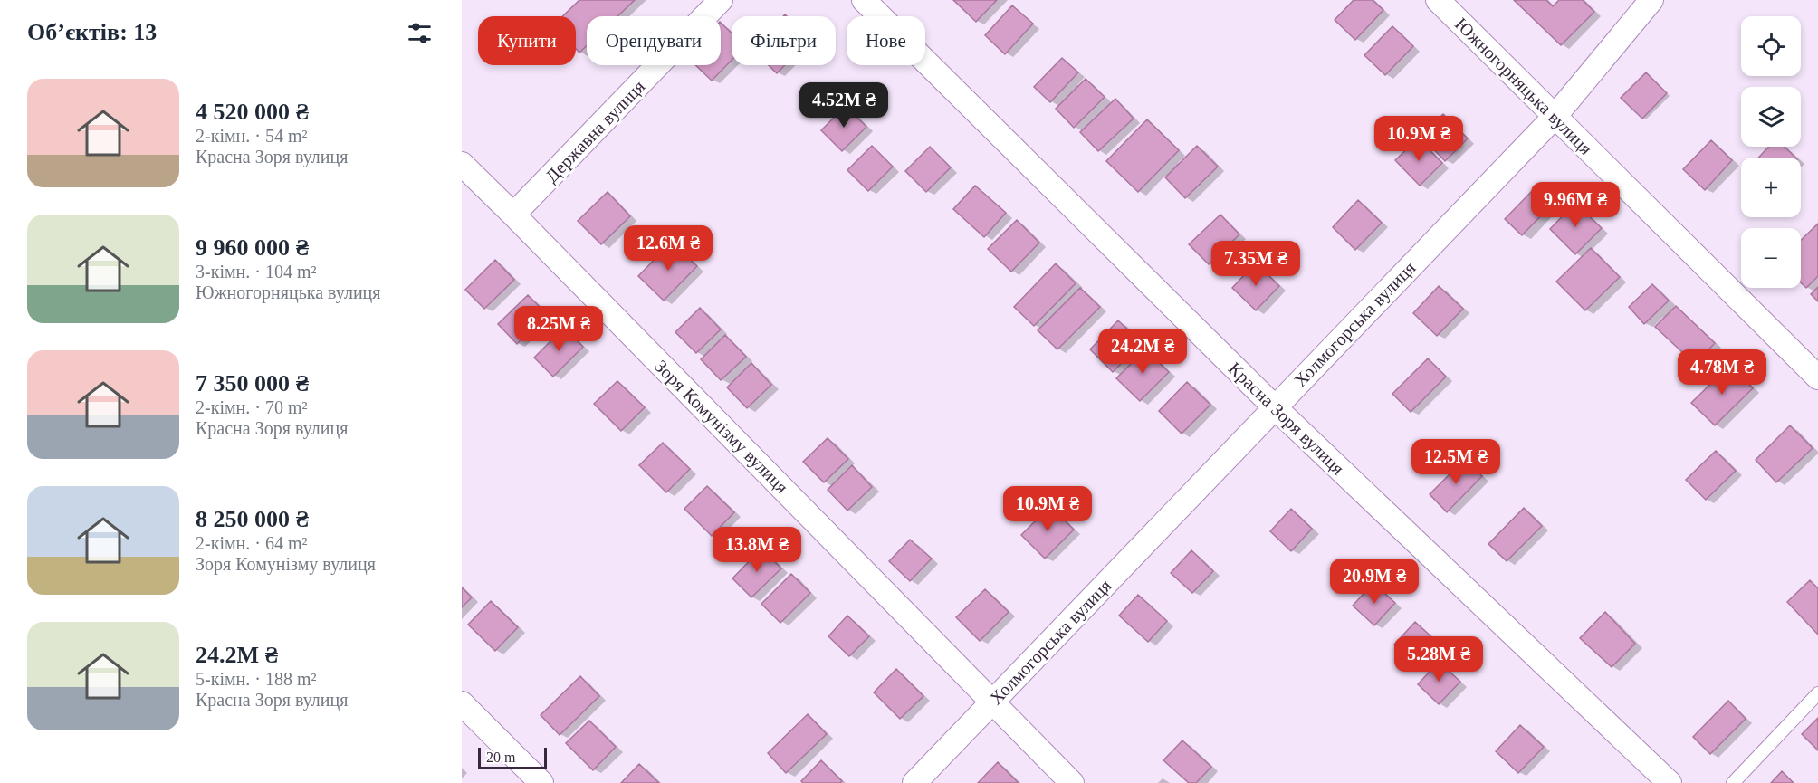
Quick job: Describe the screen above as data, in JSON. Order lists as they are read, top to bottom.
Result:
{
  "streets": {
    "street": [
      "Южногорняцька вулиця",
      "Державна вулиця",
      "Холмогорська вулиця",
      "Красна Зоря вулиця",
      "Зоря Комунізму вулиця"
    ]
  },
  "crossings": [
    ["Южногорняцька вулиця", "Холмогорська вулиця"],
    ["Державна вулиця", "Зоря Комунізму вулиця"],
    ["Холмогорська вулиця", "Красна Зоря вулиця"],
    ["Холмогорська вулиця", "Зоря Комунізму вулиця"]
  ],
  "scale_bar": "20 m",
  "page": {
    "heading": "Об’єктів: 13",
    "map_buttons": ["+", "−"],
    "chip": [
      "Купити",
      "Орендувати",
      "Фільтри",
      "Нове"
    ],
    "list": [
      {
        "name": "4 520 000 ₴",
        "note": "2-кімн. · 54 m² · Красна Зоря вулиця"
      },
      {
        "name": "9 960 000 ₴",
        "note": "3-кімн. · 104 m² · Южногорняцька вулиця"
      },
      {
        "name": "7 350 000 ₴",
        "note": "2-кімн. · 70 m² · Красна Зоря вулиця"
      },
      {
        "name": "8 250 000 ₴",
        "note": "2-кімн. · 64 m² · Зоря Комунізму вулиця"
      },
      {
        "name": "24.2M ₴",
        "note": "5-кімн. · 188 m² · Красна Зоря вулиця"
      }
    ],
    "price": [
      "4.52M ₴",
      "10.9M ₴",
      "9.96M ₴",
      "12.6M ₴",
      "7.35M ₴",
      "8.25M ₴",
      "24.2M ₴",
      "4.78M ₴",
      "12.5M ₴",
      "10.9M ₴",
      "13.8M ₴",
      "20.9M ₴",
      "5.28M ₴"
    ],
    "scale": "20 m"
  }
}
